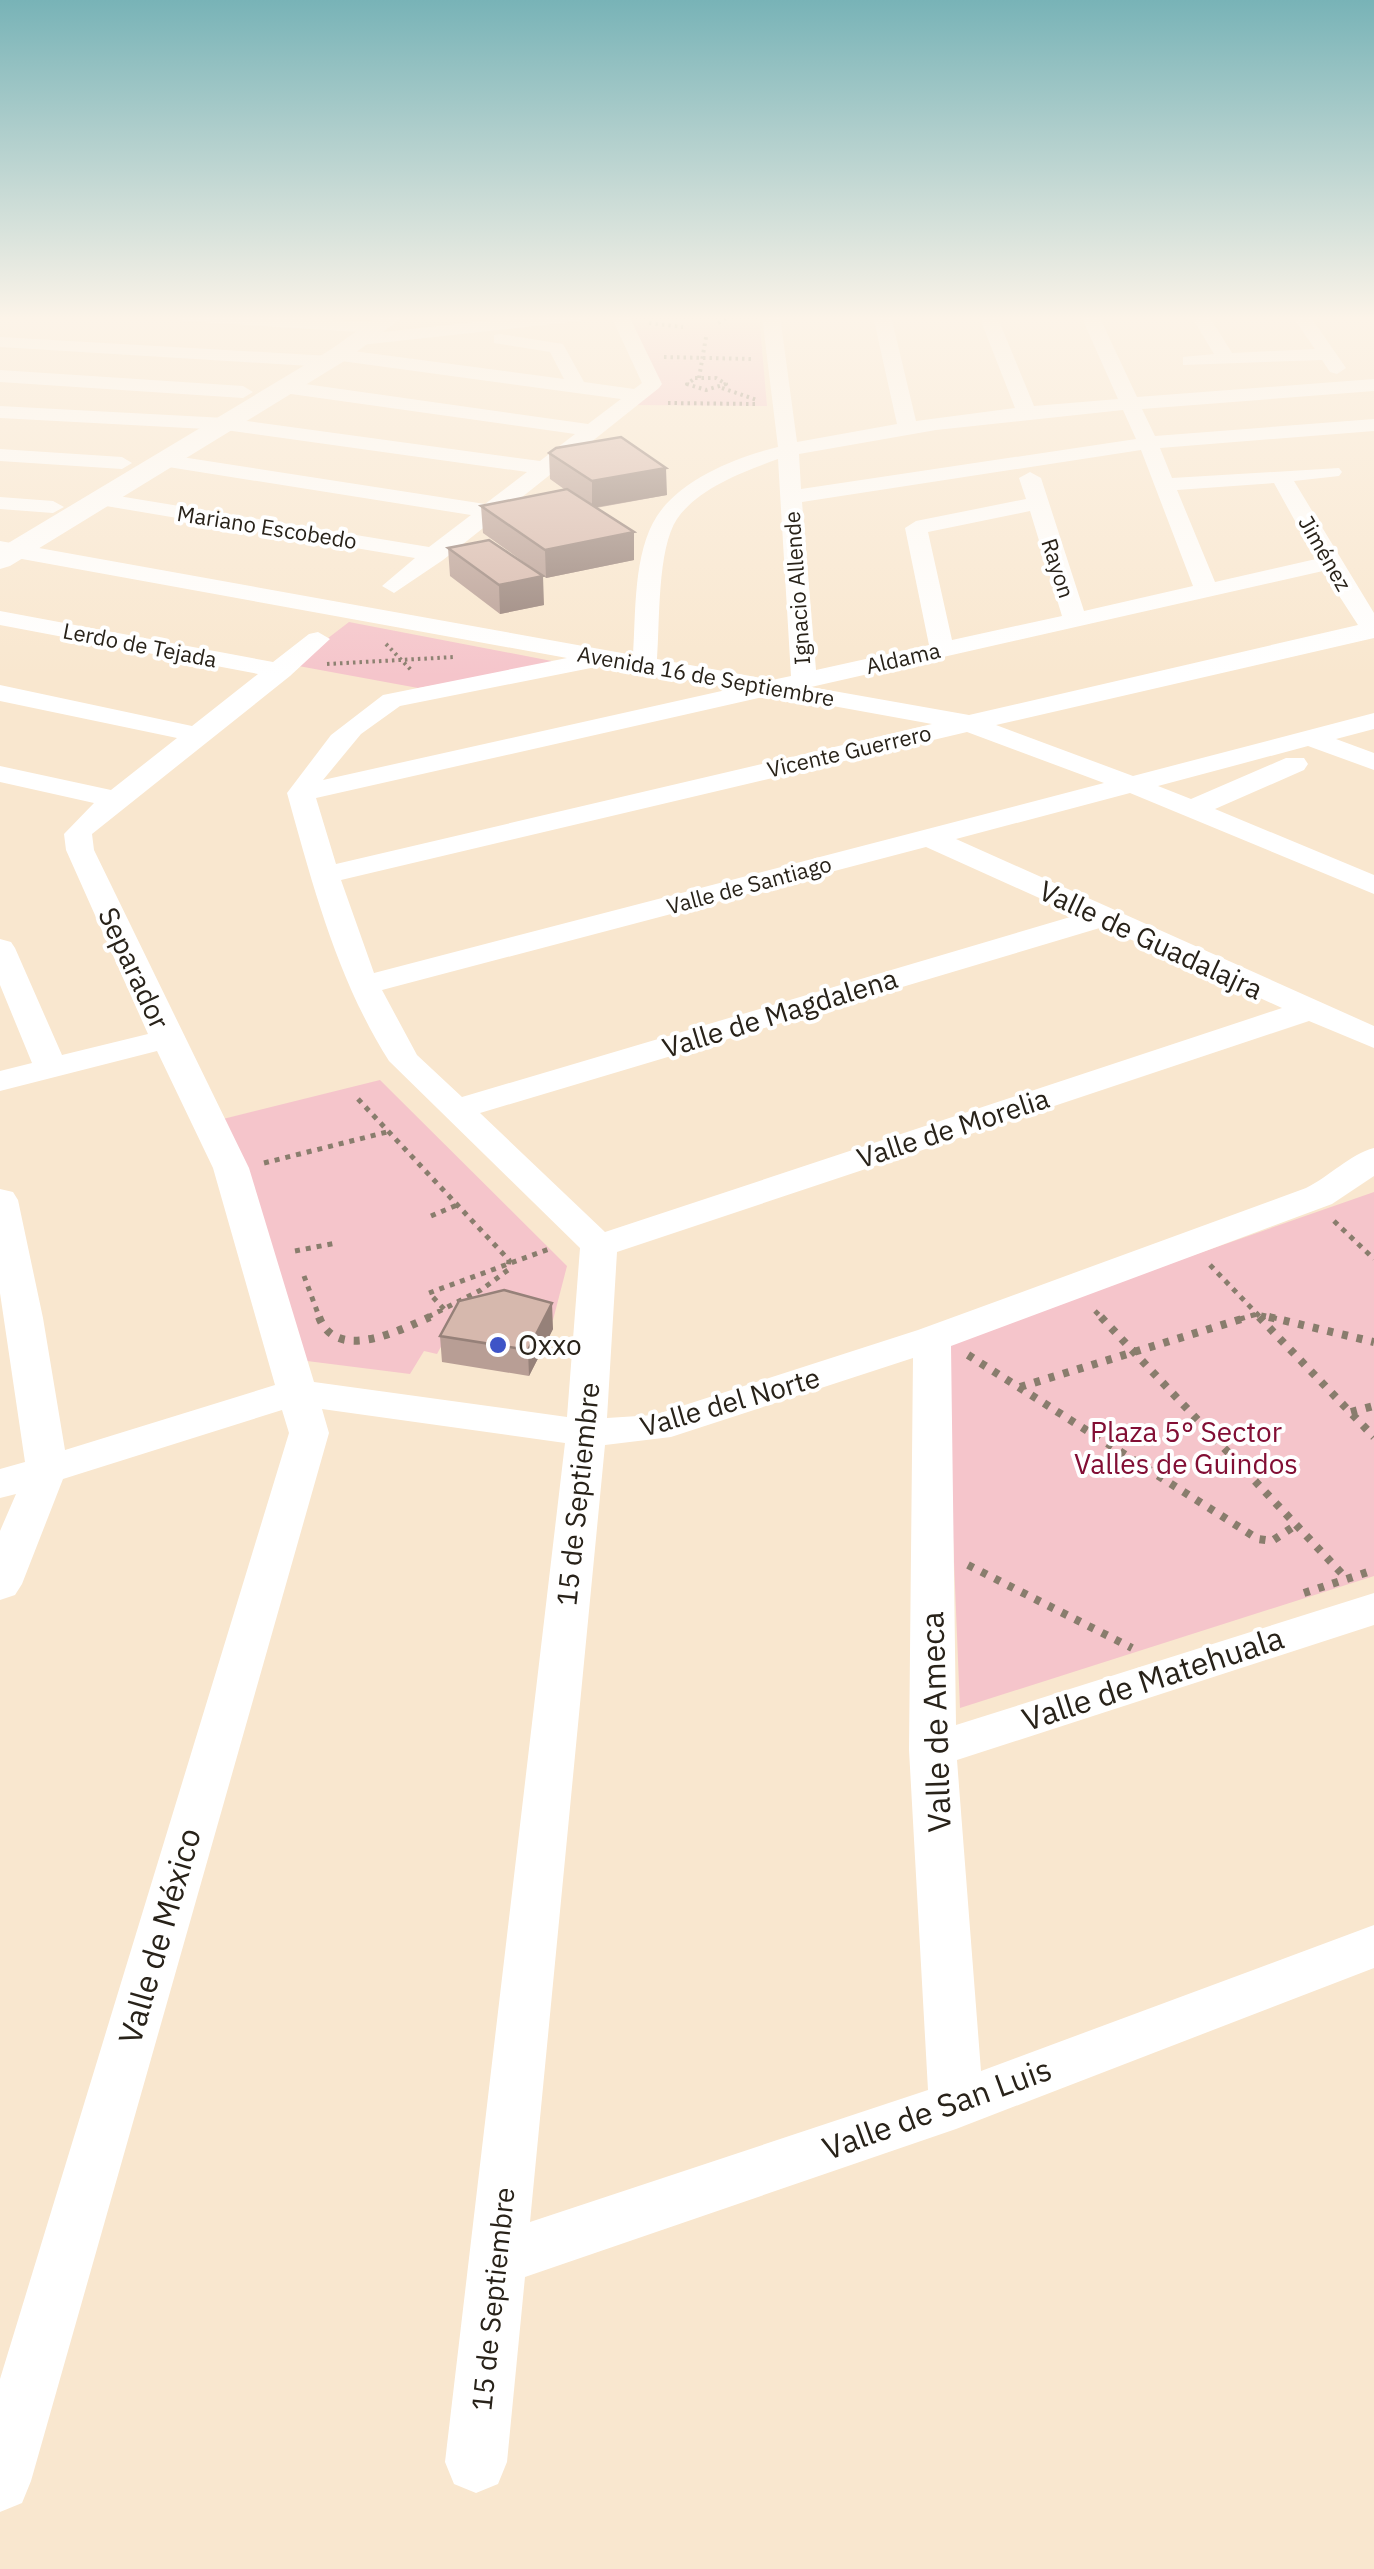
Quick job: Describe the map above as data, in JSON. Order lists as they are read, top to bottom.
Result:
{
  "streets": {
    "street": [
      "Mariano Escobedo",
      "Jiménez",
      "Rayon",
      "Ignacio Allende",
      "Lerdo de Tejada",
      "Aldama",
      "Avenida 16 de Septiembre",
      "Vicente Guerrero",
      "Valle de Santiago",
      "Valle de Guadalajra",
      "Separador",
      "Valle de Magdalena",
      "Valle de Morelia",
      "Valle del Norte",
      "15 de Septiembre",
      "Valle de Matehuala",
      "Valle de Ameca",
      "Valle de México",
      "Valle de San Luis"
    ]
  },
  "crossings": [
    ["Jiménez", "Aldama"],
    ["Jiménez", "Vicente Guerrero"],
    ["Rayon", "Aldama"],
    ["Ignacio Allende", "Aldama"],
    ["Ignacio Allende", "Avenida 16 de Septiembre"],
    ["Lerdo de Tejada", "Separador"],
    ["Aldama", "Avenida 16 de Septiembre"],
    ["Avenida 16 de Septiembre", "Vicente Guerrero"],
    ["Avenida 16 de Septiembre", "Valle de Santiago"],
    ["Valle de Santiago", "Valle de Guadalajra"],
    ["Valle de Guadalajra", "Valle de Magdalena"],
    ["Valle de Guadalajra", "Valle de Morelia"],
    ["Separador", "Valle del Norte"],
    ["Separador", "Valle de México"],
    ["Valle de Morelia", "15 de Septiembre"],
    ["Valle del Norte", "15 de Septiembre"],
    ["Valle del Norte", "Valle de Ameca"],
    ["Valle del Norte", "Valle de México"],
    ["15 de Septiembre", "Valle de San Luis"],
    ["Valle de Matehuala", "Valle de Ameca"],
    ["Valle de Ameca", "Valle de San Luis"]
  ],
  "parks": ["Plaza 5° Sector Valles de Guindos"],
  "places": ["Oxxo"]
}
